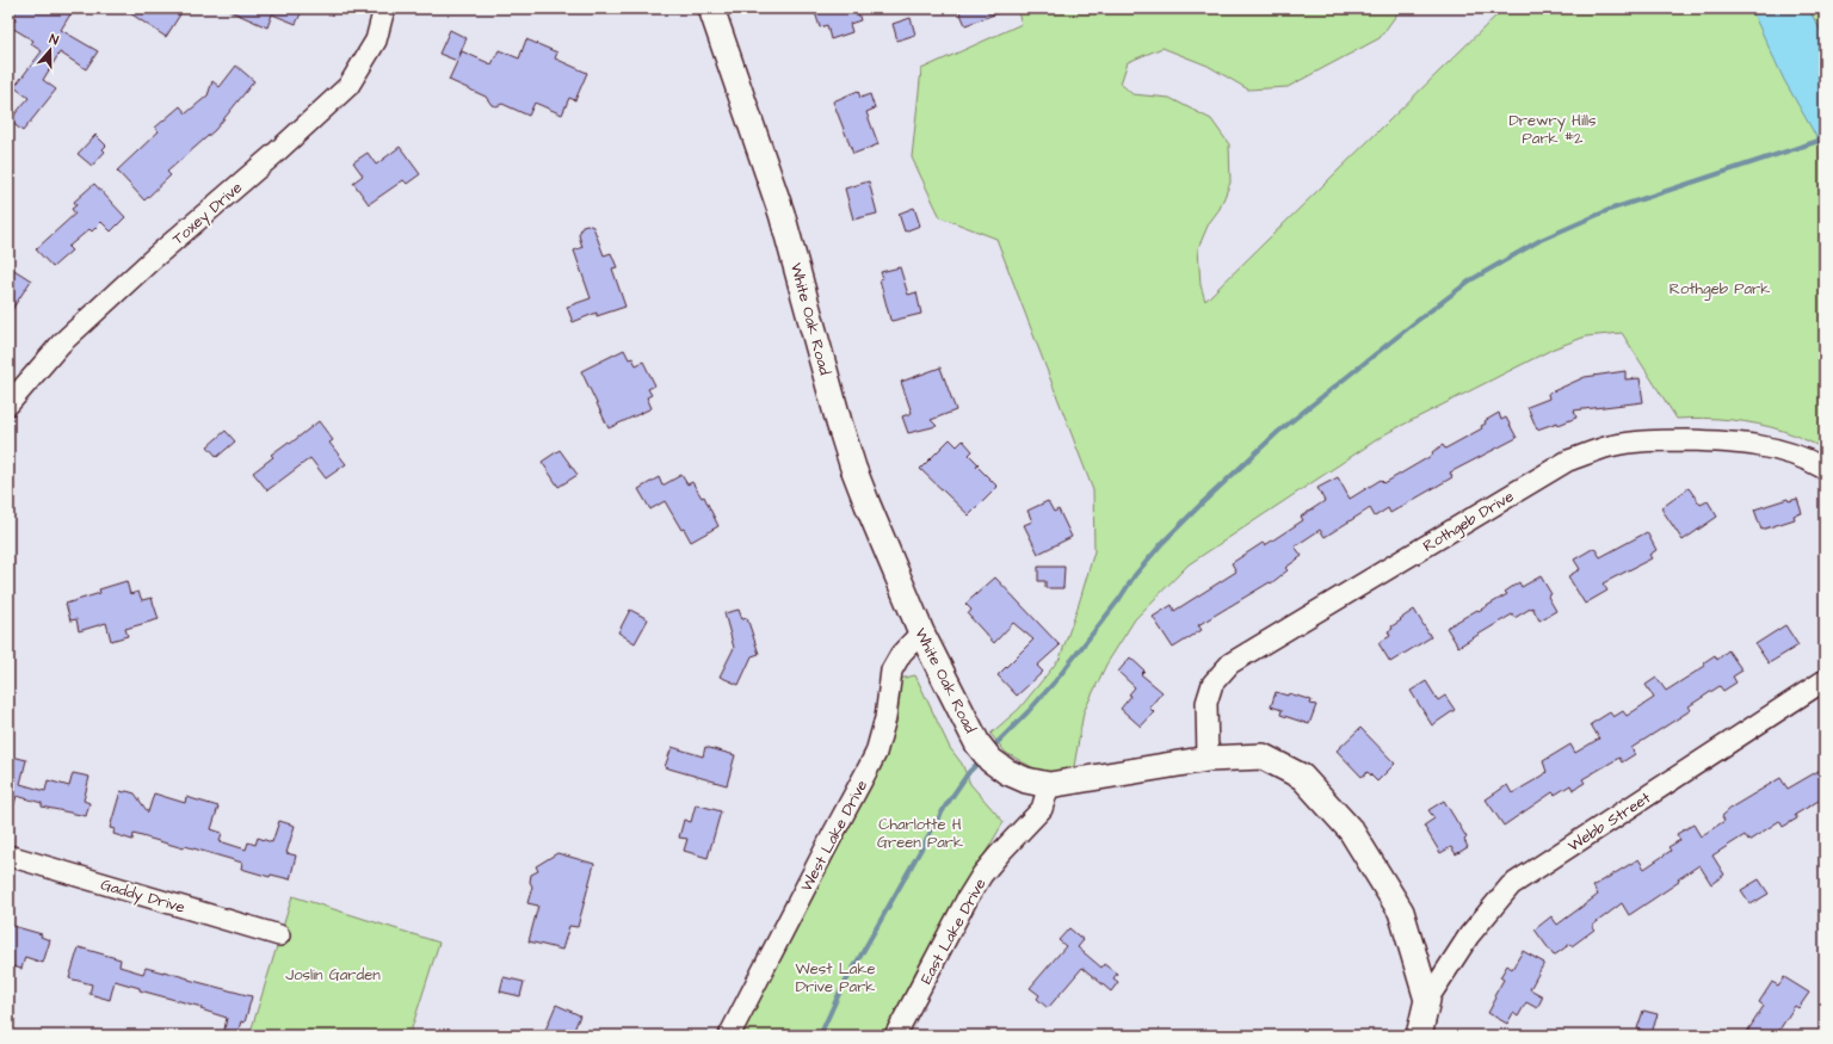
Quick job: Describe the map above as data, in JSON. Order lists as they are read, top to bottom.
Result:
{
  "streets": {
    "street": [
      "Toxey Drive",
      "White Oak Road",
      "Rothgeb Drive",
      "Webb Street",
      "West Lake Drive",
      "Gaddy Drive",
      "East Lake Drive"
    ]
  },
  "crossings": [
    ["White Oak Road", "Rothgeb Drive"],
    ["White Oak Road", "Webb Street"],
    ["White Oak Road", "West Lake Drive"],
    ["White Oak Road", "East Lake Drive"]
  ],
  "parks": [
    "Drewry Hills Park #2",
    "Rothgeb Park",
    "Charlotte H Green Park",
    "West Lake Drive Park",
    "Joslin Garden"
  ],
  "north": "top"
}
